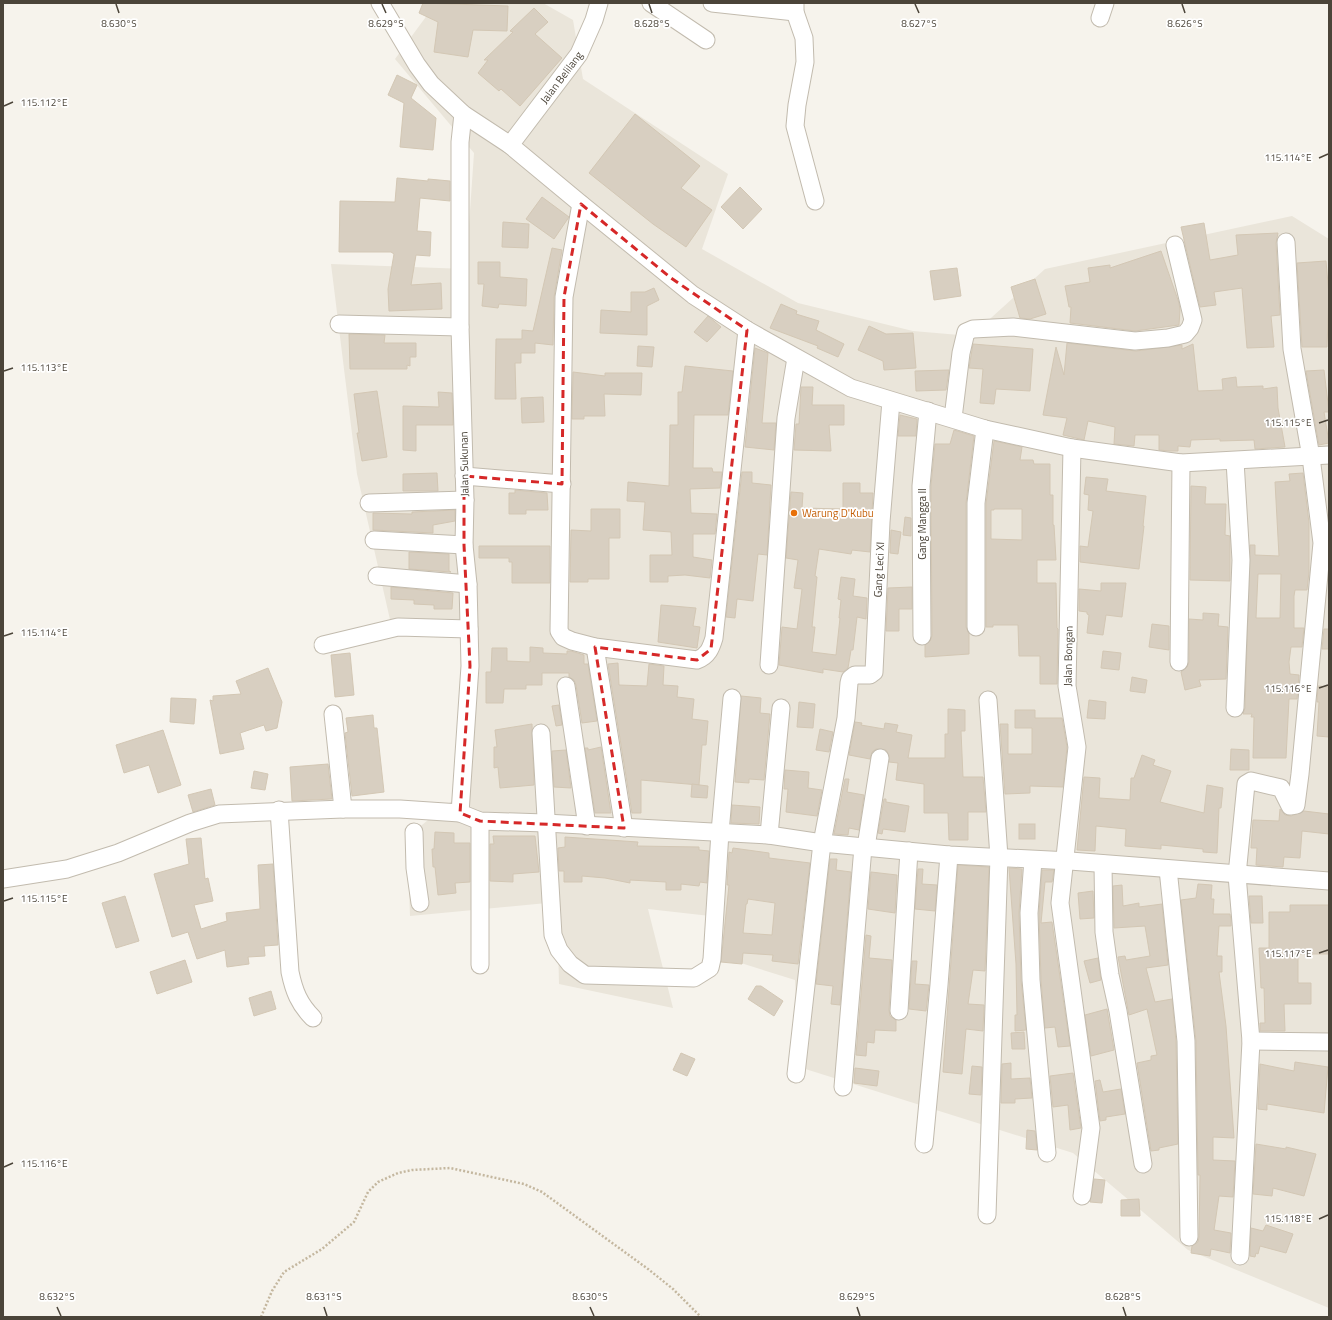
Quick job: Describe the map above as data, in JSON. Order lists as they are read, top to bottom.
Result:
{
  "streets": {
    "street": [
      "Jalan Belilang",
      "Jalan Sukunan",
      "Gang Mangga II",
      "Gang Leci XI",
      "Jalan Bongan"
    ]
  },
  "places": ["Warung D'Kubu"],
  "coordinates": [
    "8.630°S",
    "8.629°S",
    "8.628°S",
    "8.627°S",
    "8.626°S",
    "115.112°E",
    "115.114°E",
    "115.113°E",
    "115.115°E",
    "115.116°E",
    "115.117°E",
    "115.118°E",
    "8.632°S",
    "8.631°S"
  ]
}
